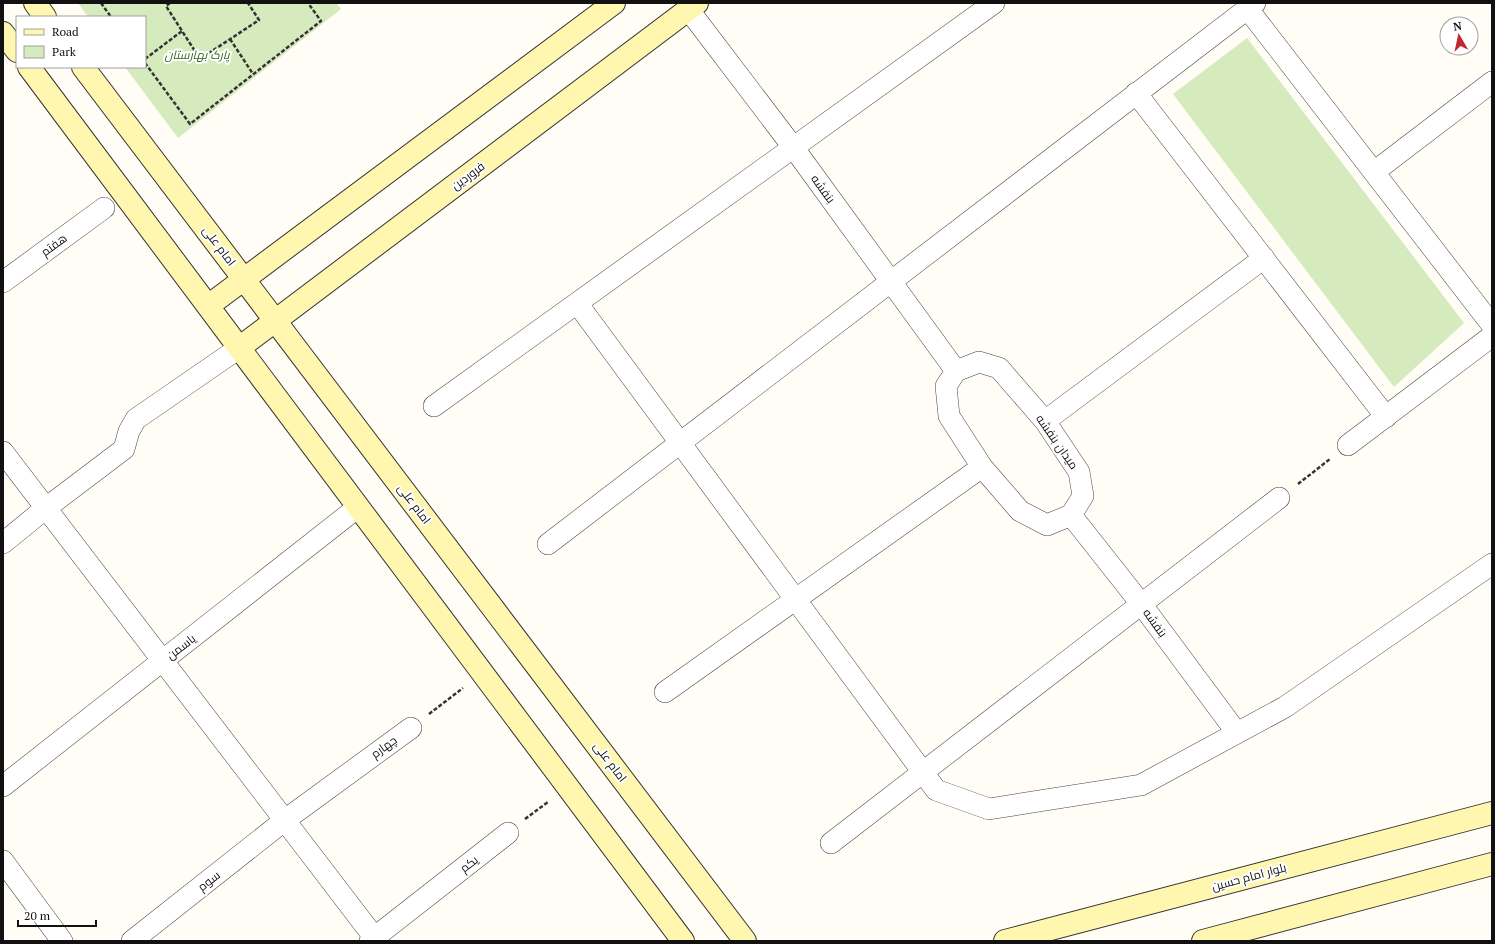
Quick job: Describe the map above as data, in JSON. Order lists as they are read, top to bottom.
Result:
{
  "streets": {
    "street": [
      "فروردین",
      "بنفشه",
      "هفتم",
      "امام علی",
      "میدان بنفشه",
      "یاسمن",
      "چهارم",
      "یکم",
      "بلوار امام حسین",
      "سوم"
    ]
  },
  "crossings": [
    ["فروردین", "بنفشه"],
    ["فروردین", "امام علی"],
    ["بنفشه", "میدان بنفشه"],
    ["چهارم", "سوم"]
  ],
  "parks": ["پارک بهارستان"],
  "legend": ["Road", "Park"],
  "scale_bar": "20 m",
  "north": "top"
}
